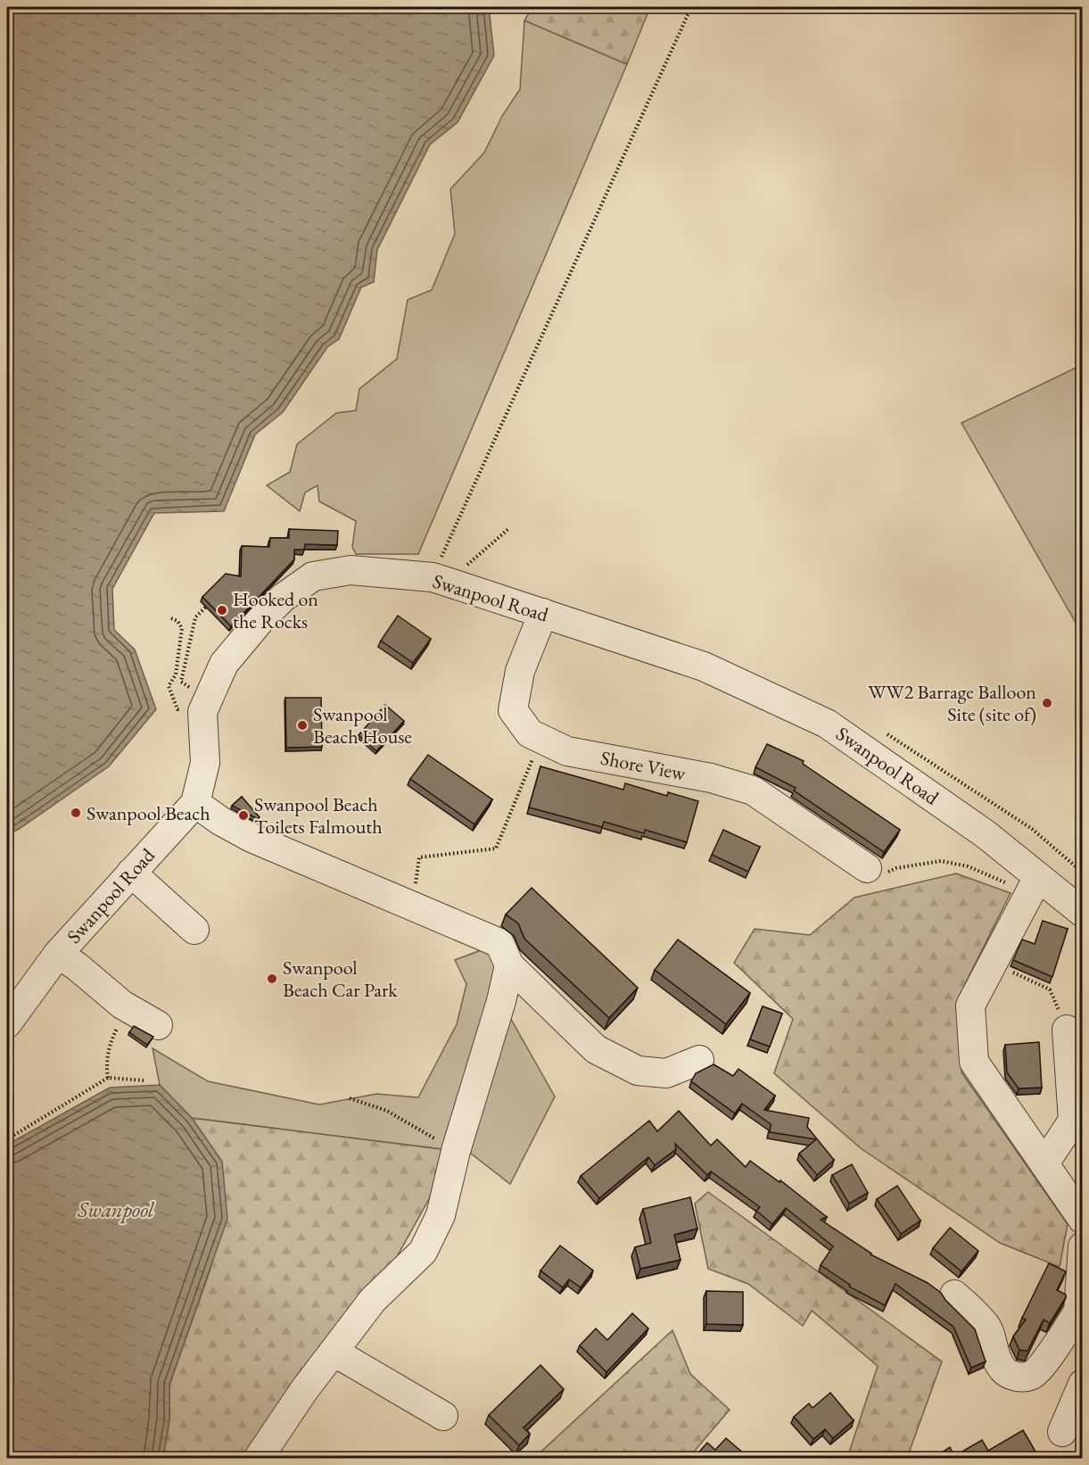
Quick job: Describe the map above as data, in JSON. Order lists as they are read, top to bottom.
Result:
{
  "streets": {
    "street": ["Swanpool Road", "Shore View"]
  },
  "crossings": [
    ["Swanpool Road", "Shore View"]
  ],
  "water": ["Swanpool"],
  "places": [
    "Hooked on the Rocks",
    "WW2 Barrage Balloon Site (site of)",
    "Swanpool Beach House",
    "Swanpool Beach",
    "Swanpool Beach Toilets Falmouth",
    "Swanpool Beach Car Park"
  ]
}
